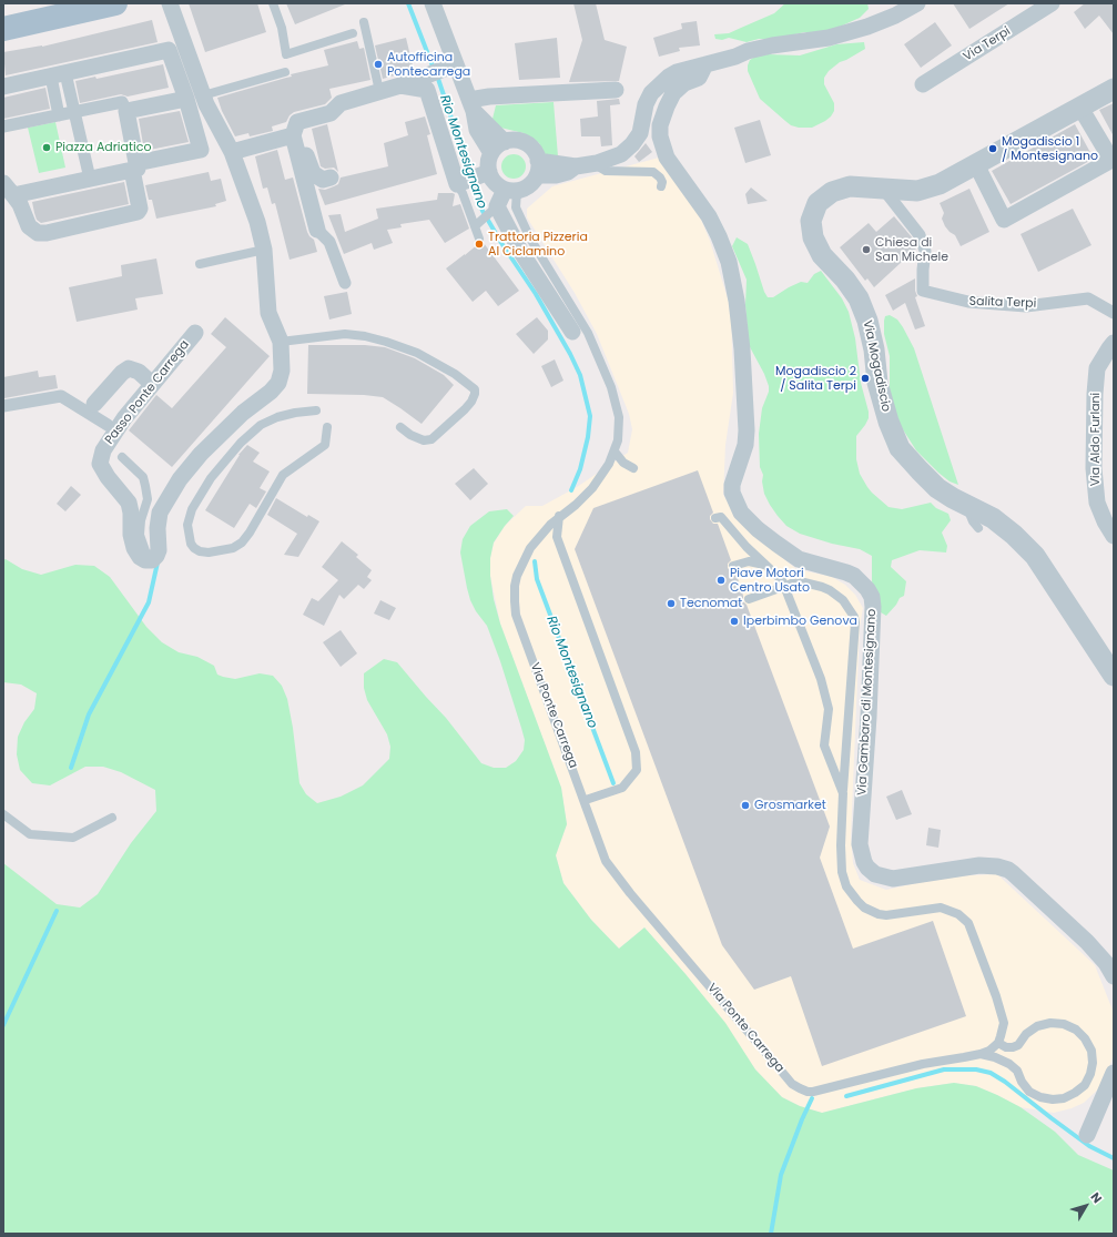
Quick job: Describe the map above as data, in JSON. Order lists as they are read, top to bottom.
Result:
{
  "streets": {
    "street": [
      "Via Terpi",
      "Salita Terpi",
      "Via Mogadiscio",
      "Passo Ponte Carrega",
      "Via Aldo Furlani",
      "Via Gambaro di Montesignano"
    ],
    "lane": ["Via Ponte Carrega"]
  },
  "crossings": [
    ["Salita Terpi", "Via Mogadiscio"]
  ],
  "water": ["Rio Montesignano"],
  "places": [
    "Autofficina Pontecarrega",
    "Piazza Adriatico",
    "Mogadiscio 1 / Montesignano",
    "Trattoria Pizzeria Al Ciclamino",
    "Chiesa di San Michele",
    "Mogadiscio 2 / Salita Terpi",
    "Piave Motori Centro Usato",
    "Tecnomat",
    "Iperbimbo Genova",
    "Grosmarket"
  ],
  "north": "top right"
}
